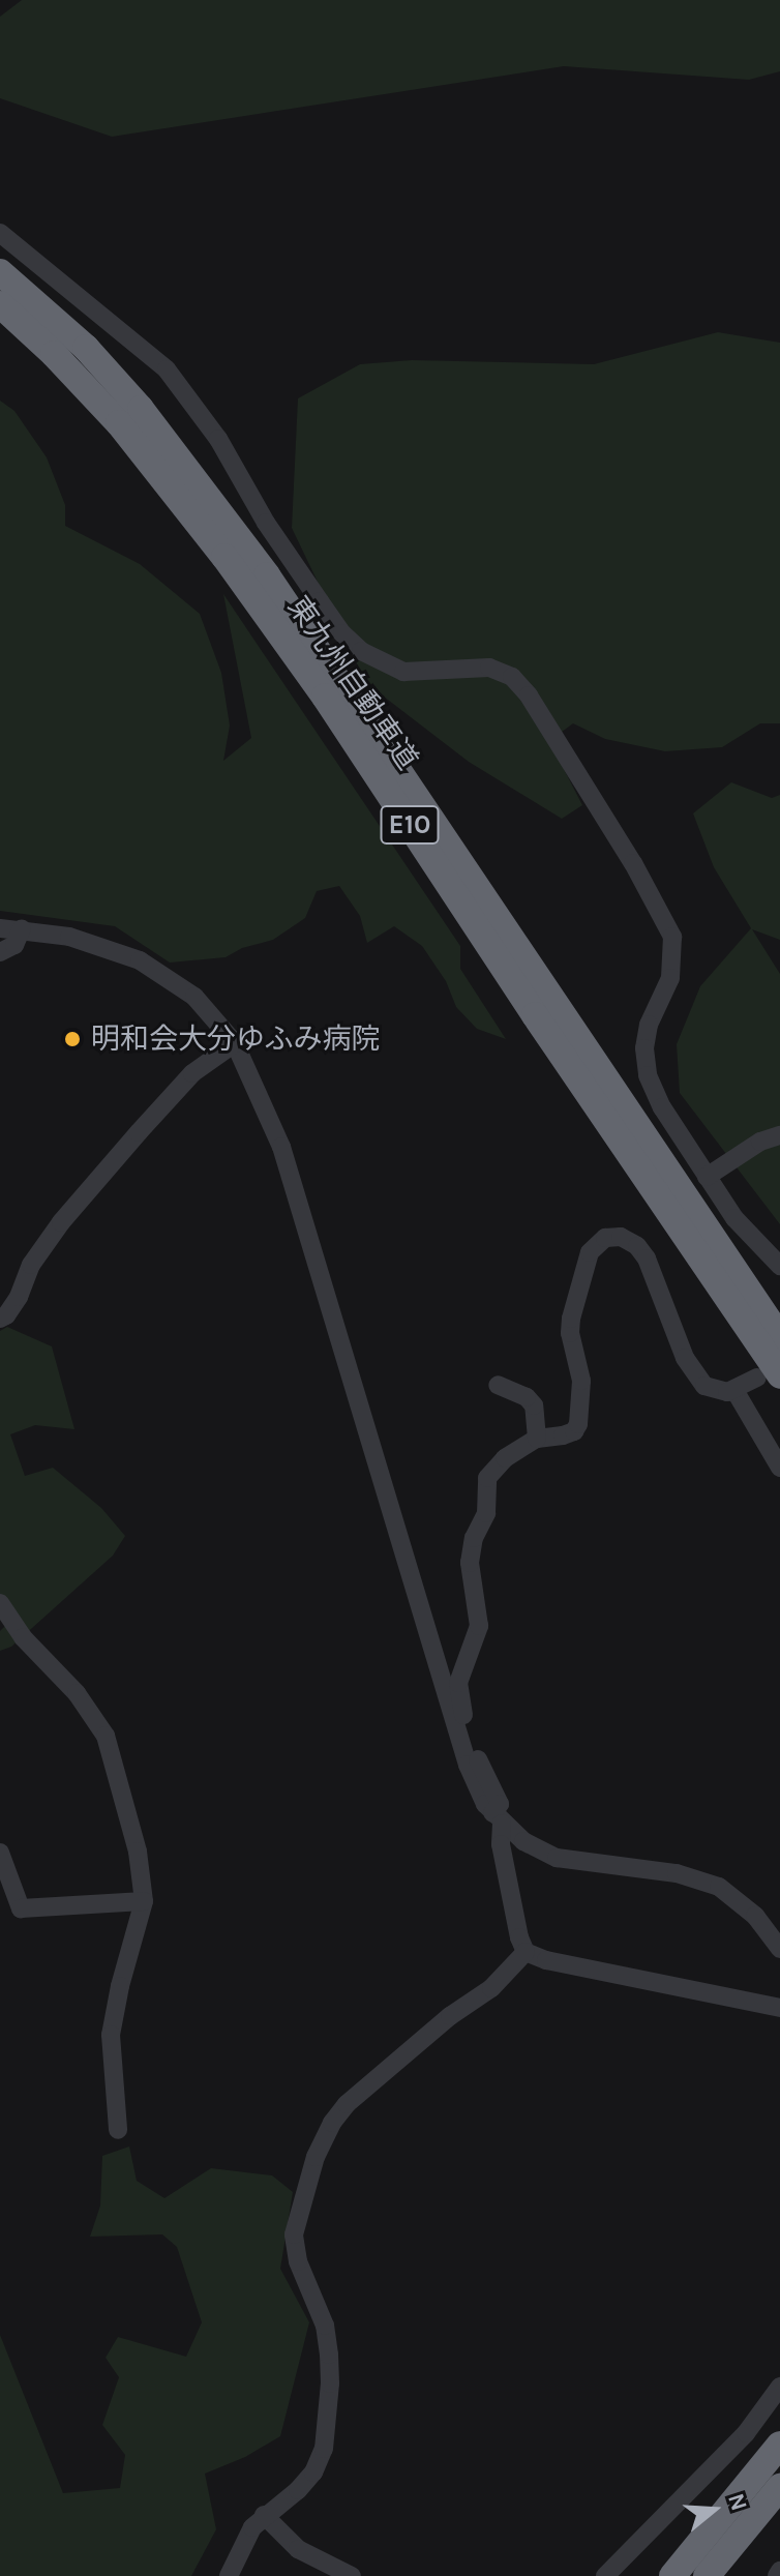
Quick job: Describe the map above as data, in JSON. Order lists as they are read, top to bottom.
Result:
{
  "streets": {
    "highway": ["東九州自動車道", "E10"]
  },
  "places": ["明和会大分ゆふみ病院"],
  "north": "right"
}
